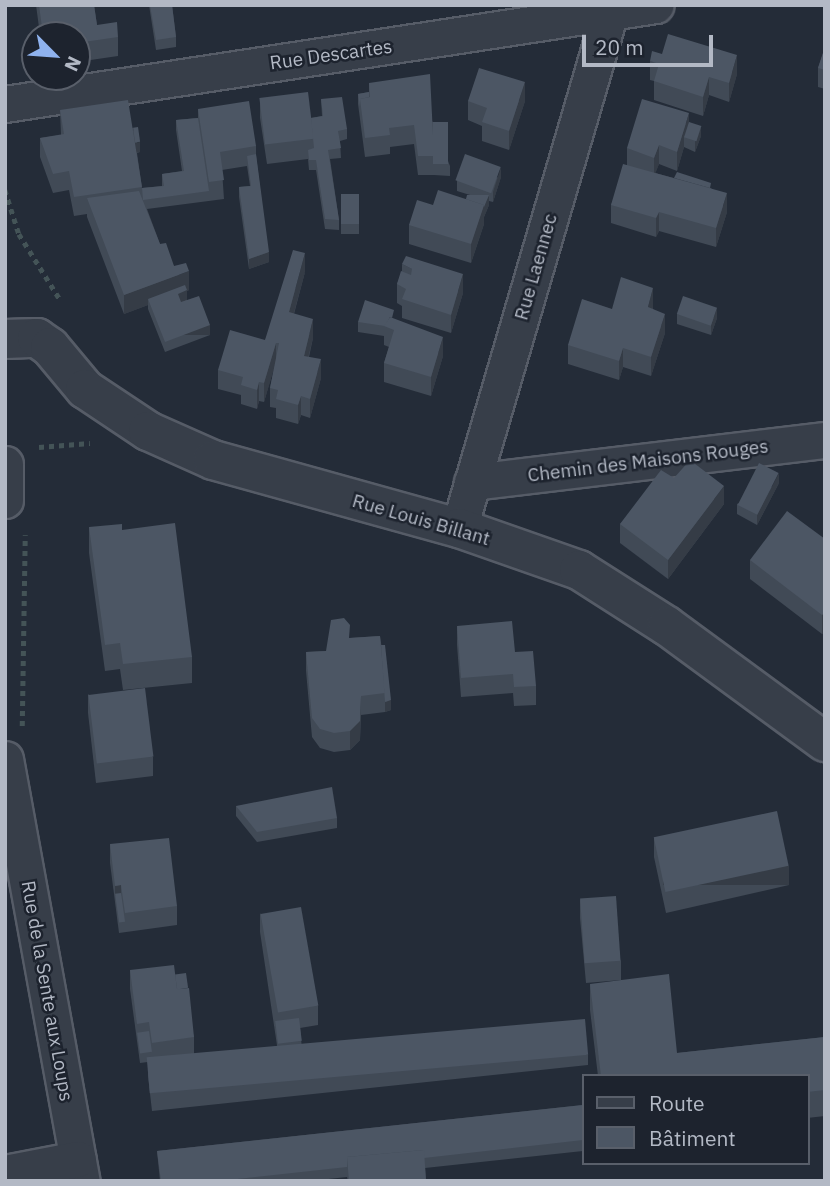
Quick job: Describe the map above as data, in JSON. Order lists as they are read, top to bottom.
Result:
{
  "streets": {
    "street": [
      "Rue Descartes",
      "Rue Laennec",
      "Chemin des Maisons Rouges",
      "Rue Louis Billant",
      "Rue de la Sente aux Loups"
    ]
  },
  "crossings": [
    ["Rue Descartes", "Rue Laennec"],
    ["Rue Laennec", "Chemin des Maisons Rouges"],
    ["Rue Laennec", "Rue Louis Billant"]
  ],
  "legend": ["Route", "Bâtiment"],
  "scale_bar": "20 m",
  "north": "bottom right"
}
